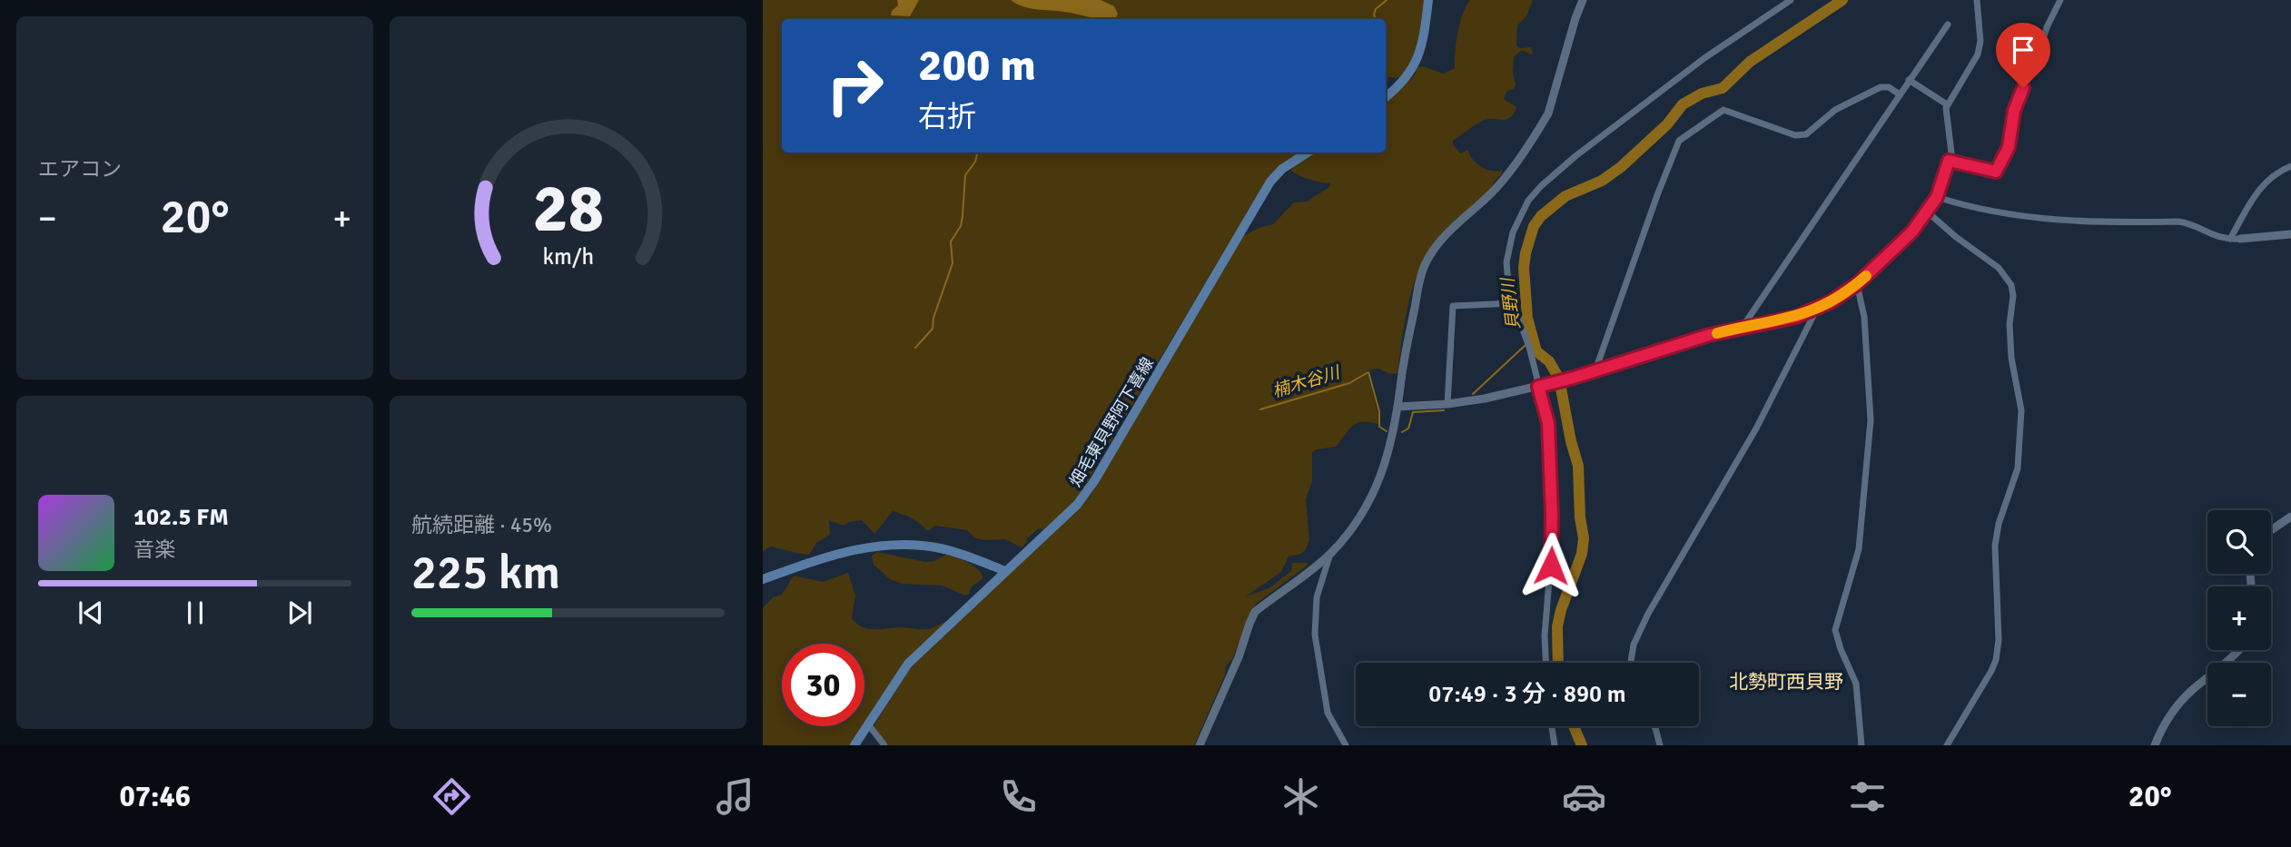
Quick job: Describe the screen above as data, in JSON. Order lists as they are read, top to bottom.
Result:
{
  "streets": {
    "main road": ["畑毛東貝野阿下喜線"]
  },
  "districts": ["北勢町西貝野"],
  "water": ["貝野川", "楠木谷川"],
  "page": {
    "tile": [
      "エアコン",
      ["航続距離 · 45%", "225 km"]
    ],
    "turn": ["200 m", "右折"],
    "heat": ["−", "20°", "+"],
    "song": ["102.5 FM", "音楽"],
    "map_buttons": ["+", "−"],
    "limit": "30",
    "trip": "07:49 · 3 分 · 890 m",
    "tabs": ["07:46", "20°"],
    "gauge": ["28", "km/h"]
  }
}
